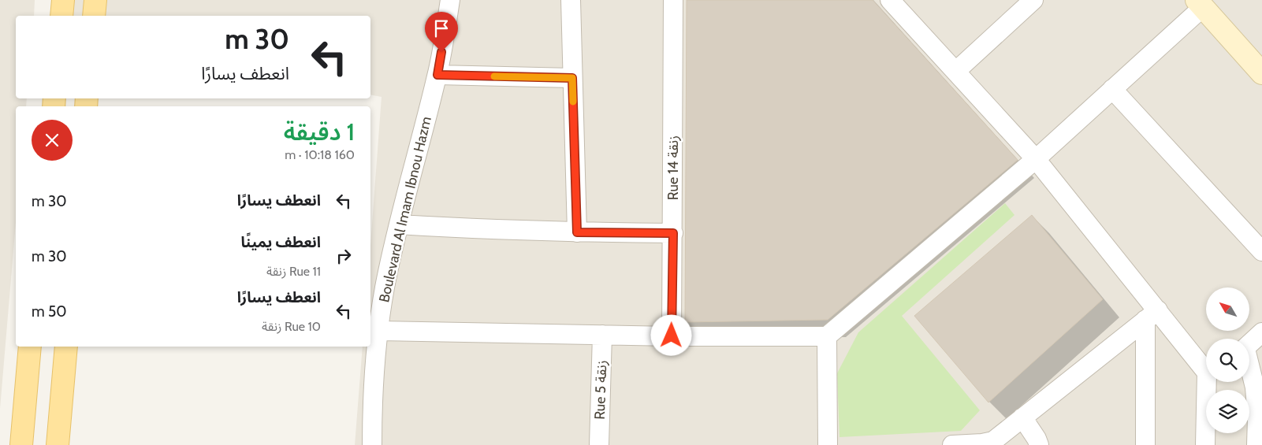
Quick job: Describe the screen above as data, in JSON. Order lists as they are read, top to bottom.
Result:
{
  "streets": {
    "street": ["Rue 14 زنقة", "Boulevard Al Imam Ibnou Hazm", "Rue 5 زنقة"]
  },
  "north": "top left",
  "page": {
    "turn": ["30 m", "انعطف يسارًا"],
    "heading": ["1 دقيقة", "160 m · 10:18"],
    "list": [
      {
        "name": "انعطف يسارًا",
        "value": "30 m"
      },
      {
        "name": "انعطف يمينًا",
        "note": "Rue 11 زنقة",
        "value": "30 m"
      },
      {
        "name": "انعطف يسارًا",
        "note": "Rue 10 زنقة",
        "value": "50 m"
      }
    ]
  }
}
